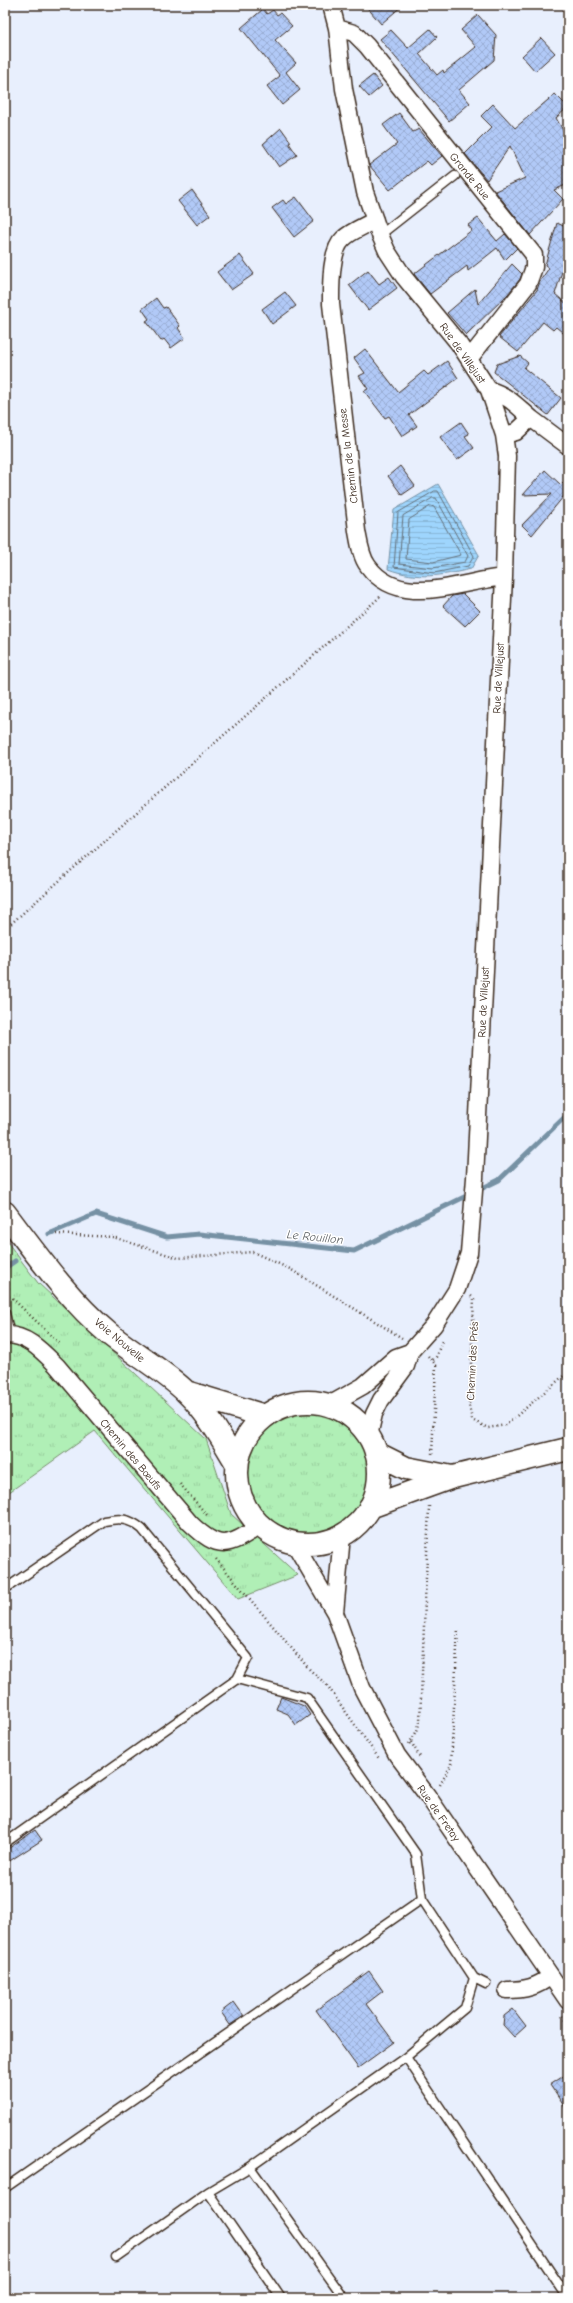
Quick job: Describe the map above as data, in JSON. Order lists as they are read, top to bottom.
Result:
{
  "streets": {
    "main road": ["Voie Nouvelle"],
    "street": [
      "Grande Rue",
      "Rue de Villejust",
      "Chemin de la Messe",
      "Chemin des Bœufs",
      "Rue de Fretay"
    ],
    "path": ["Chemin des Prés"]
  },
  "crossings": [
    ["Grande Rue", "Rue de Villejust"],
    ["Rue de Villejust", "Chemin de la Messe"],
    ["Rue de Villejust", "Voie Nouvelle"],
    ["Rue de Villejust", "Chemin des Prés"],
    ["Rue de Villejust", "Chemin des Bœufs"],
    ["Rue de Villejust", "Rue de Fretay"],
    ["Voie Nouvelle", "Chemin des Bœufs"],
    ["Voie Nouvelle", "Rue de Fretay"],
    ["Chemin des Bœufs", "Rue de Fretay"]
  ],
  "water": ["Le Rouillon"]
}
